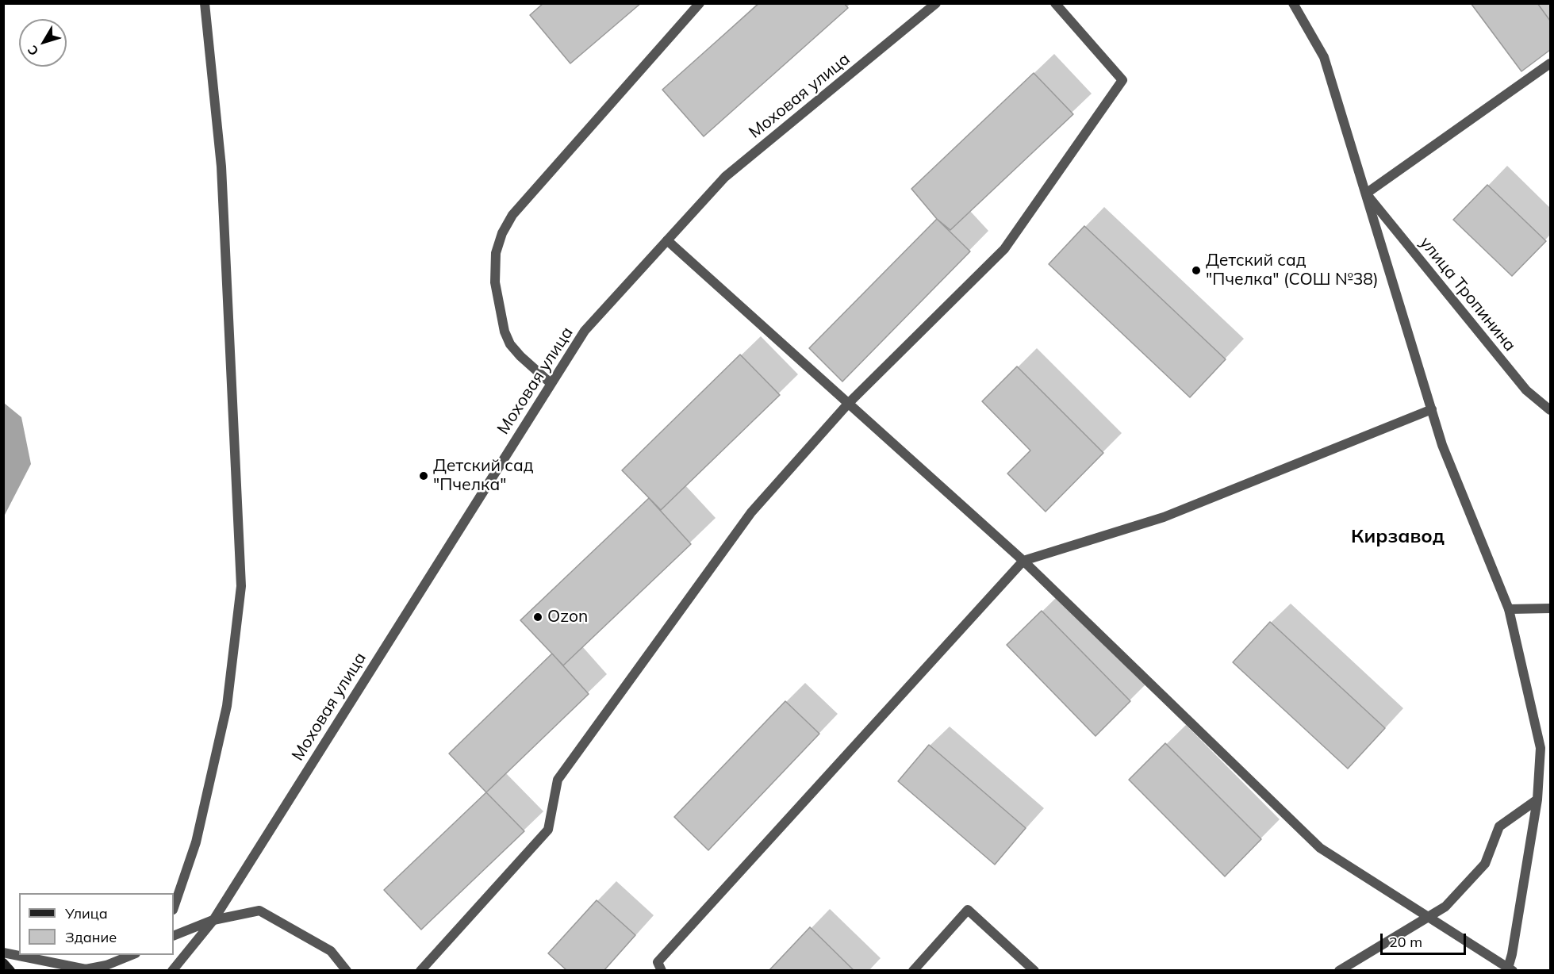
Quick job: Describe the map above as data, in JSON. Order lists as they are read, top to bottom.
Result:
{
  "streets": {
    "street": ["Моховая улица", "улица Тропинина"]
  },
  "districts": ["Кирзавод"],
  "places": ["Детский сад \"Пчелка\" (СОШ №38)", "Детский сад \"Пчелка\"", "Ozon"],
  "legend": ["Улица", "Здание"],
  "scale_bar": "20 m",
  "north": "bottom left"
}
